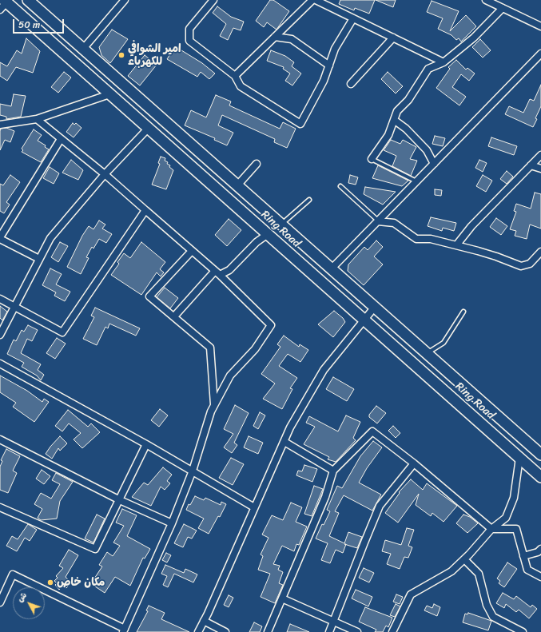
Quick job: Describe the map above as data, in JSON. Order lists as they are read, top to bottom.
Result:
{
  "streets": {
    "main road": ["Ring Road"]
  },
  "places": ["امير الشوافي للكهرباء", "مكان خاص"],
  "scale_bar": "50 m",
  "north": "top left"
}
